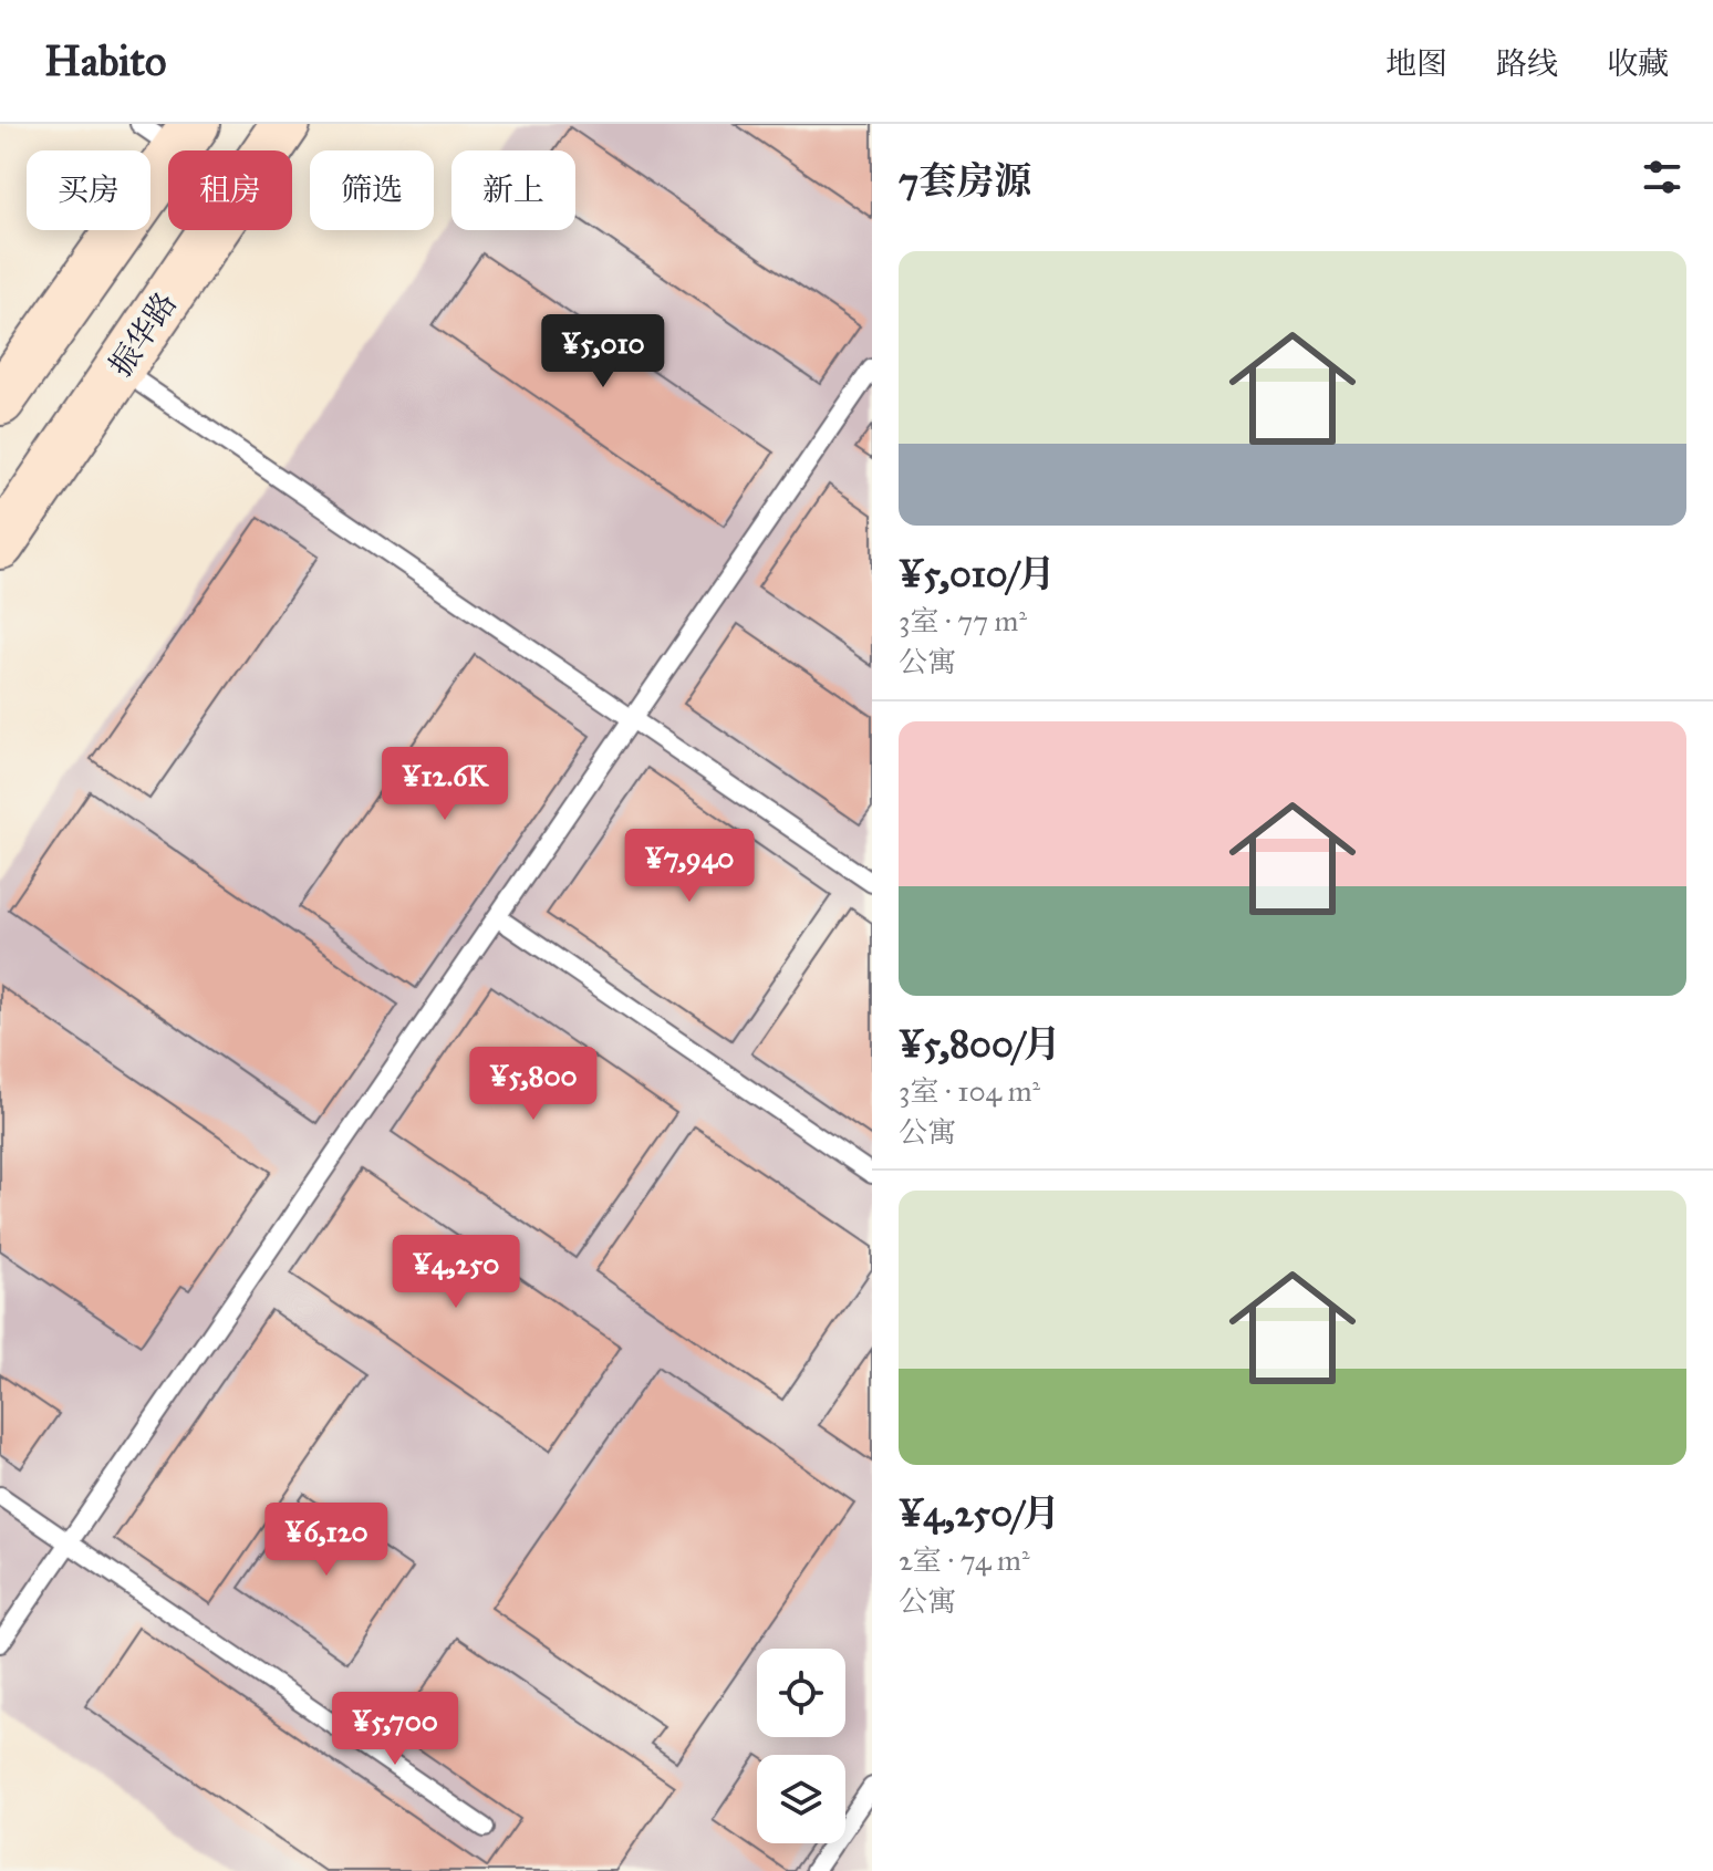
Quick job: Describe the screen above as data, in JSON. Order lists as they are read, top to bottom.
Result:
{
  "streets": {
    "main road": ["振华路"]
  },
  "page": {
    "header": "Habito",
    "nav": ["地图", "路线", "收藏"],
    "heading": "7套房源",
    "chip": [
      "买房",
      "租房",
      "筛选",
      "新上"
    ],
    "list": [
      {
        "name": "¥5,010/月",
        "note": "3室 · 77 m² · 公寓"
      },
      {
        "name": "¥5,800/月",
        "note": "3室 · 104 m² · 公寓"
      },
      {
        "name": "¥4,250/月",
        "note": "2室 · 74 m² · 公寓"
      }
    ],
    "price": [
      "¥5,010",
      "¥12.6K",
      "¥7,940",
      "¥5,800",
      "¥4,250",
      "¥6,120",
      "¥5,700"
    ]
  }
}
